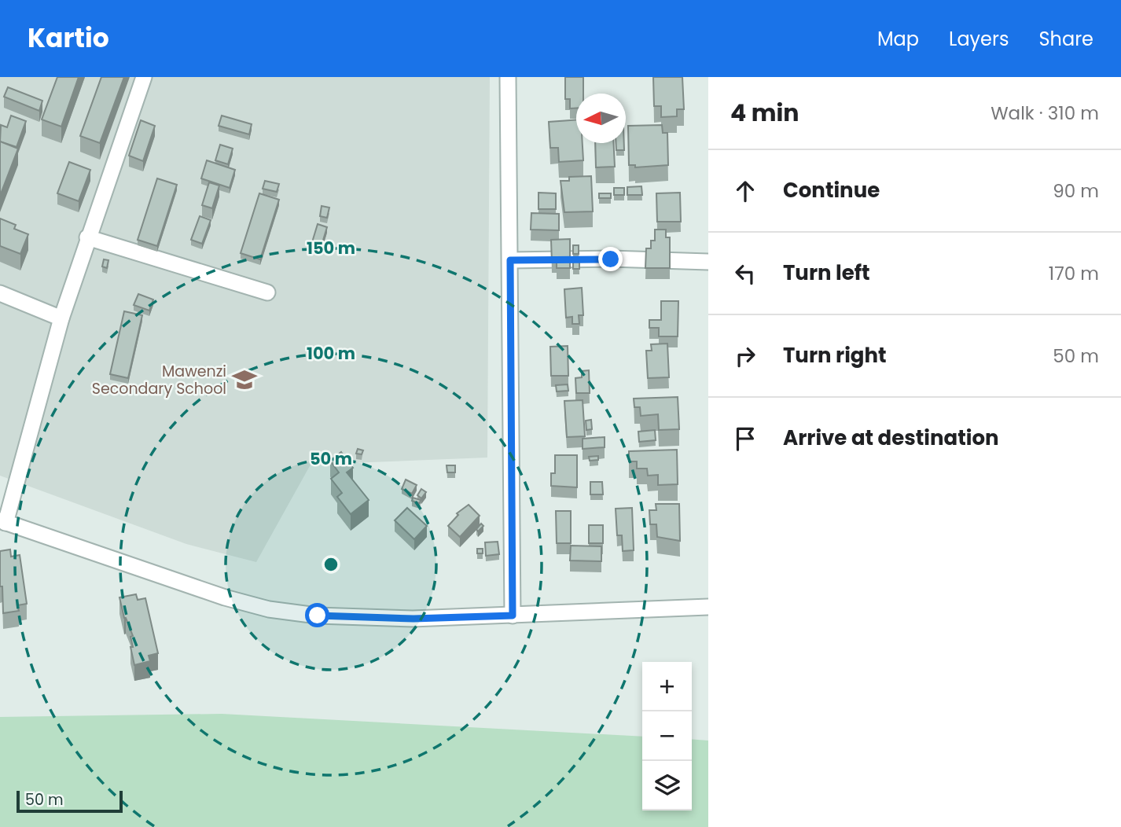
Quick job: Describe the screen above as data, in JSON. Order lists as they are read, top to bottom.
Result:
{
  "places": {
    "school or university": ["Mawenzi Secondary School"]
  },
  "scale_bar": "50 m",
  "north": "left",
  "page": {
    "header": "Kartio",
    "nav": ["Map", "Layers", "Share"],
    "heading": ["4 min", "Walk · 310 m"],
    "list": [
      ["Continue", "90 m"],
      ["Turn left", "170 m"],
      ["Turn right", "50 m"],
      "Arrive at destination"
    ],
    "map_buttons": ["+", "−"],
    "scale": "50 m"
  },
  "rings": ["150 m", "100 m", "50 m"]
}
